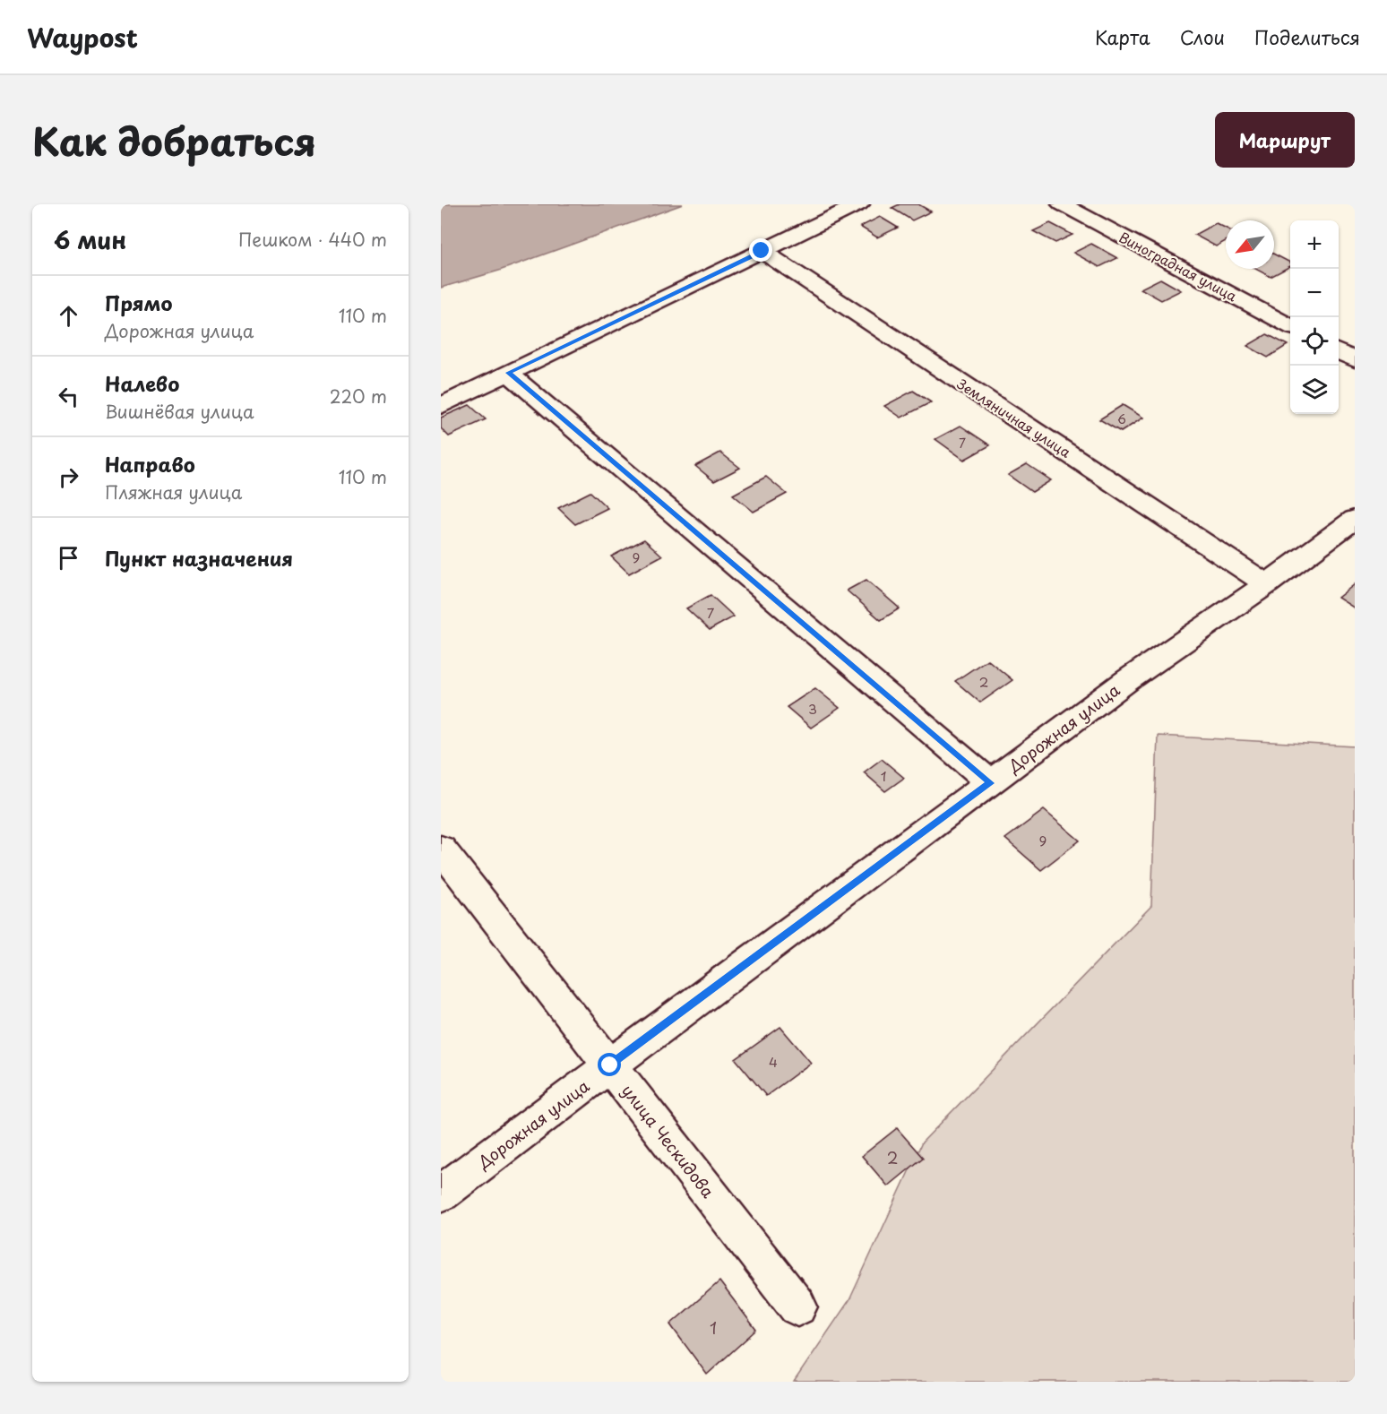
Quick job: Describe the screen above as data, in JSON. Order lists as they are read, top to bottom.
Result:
{
  "streets": {
    "street": [
      "Виноградная улица",
      "Земляничная улица",
      "Дорожная улица",
      "улица Ческидова"
    ]
  },
  "crossings": [
    ["Земляничная улица", "Дорожная улица"],
    ["Дорожная улица", "улица Ческидова"]
  ],
  "house_numbers": [
    "6",
    "7",
    "9",
    "7",
    "2",
    "3",
    "1",
    "9",
    "4",
    "2",
    "1"
  ],
  "north": "bottom left",
  "page": {
    "header": "Waypost",
    "nav": ["Карта", "Слои", "Поделиться"],
    "title": "Как добраться",
    "buttons": "Маршрут",
    "heading": ["6 мин", "Пешком · 440 m"],
    "map_buttons": ["+", "−"],
    "list": [
      ["Прямо", "Дорожная улица", "110 m"],
      ["Налево", "Вишнёвая улица", "220 m"],
      ["Направо", "Пляжная улица", "110 m"],
      "Пункт назначения"
    ]
  }
}
